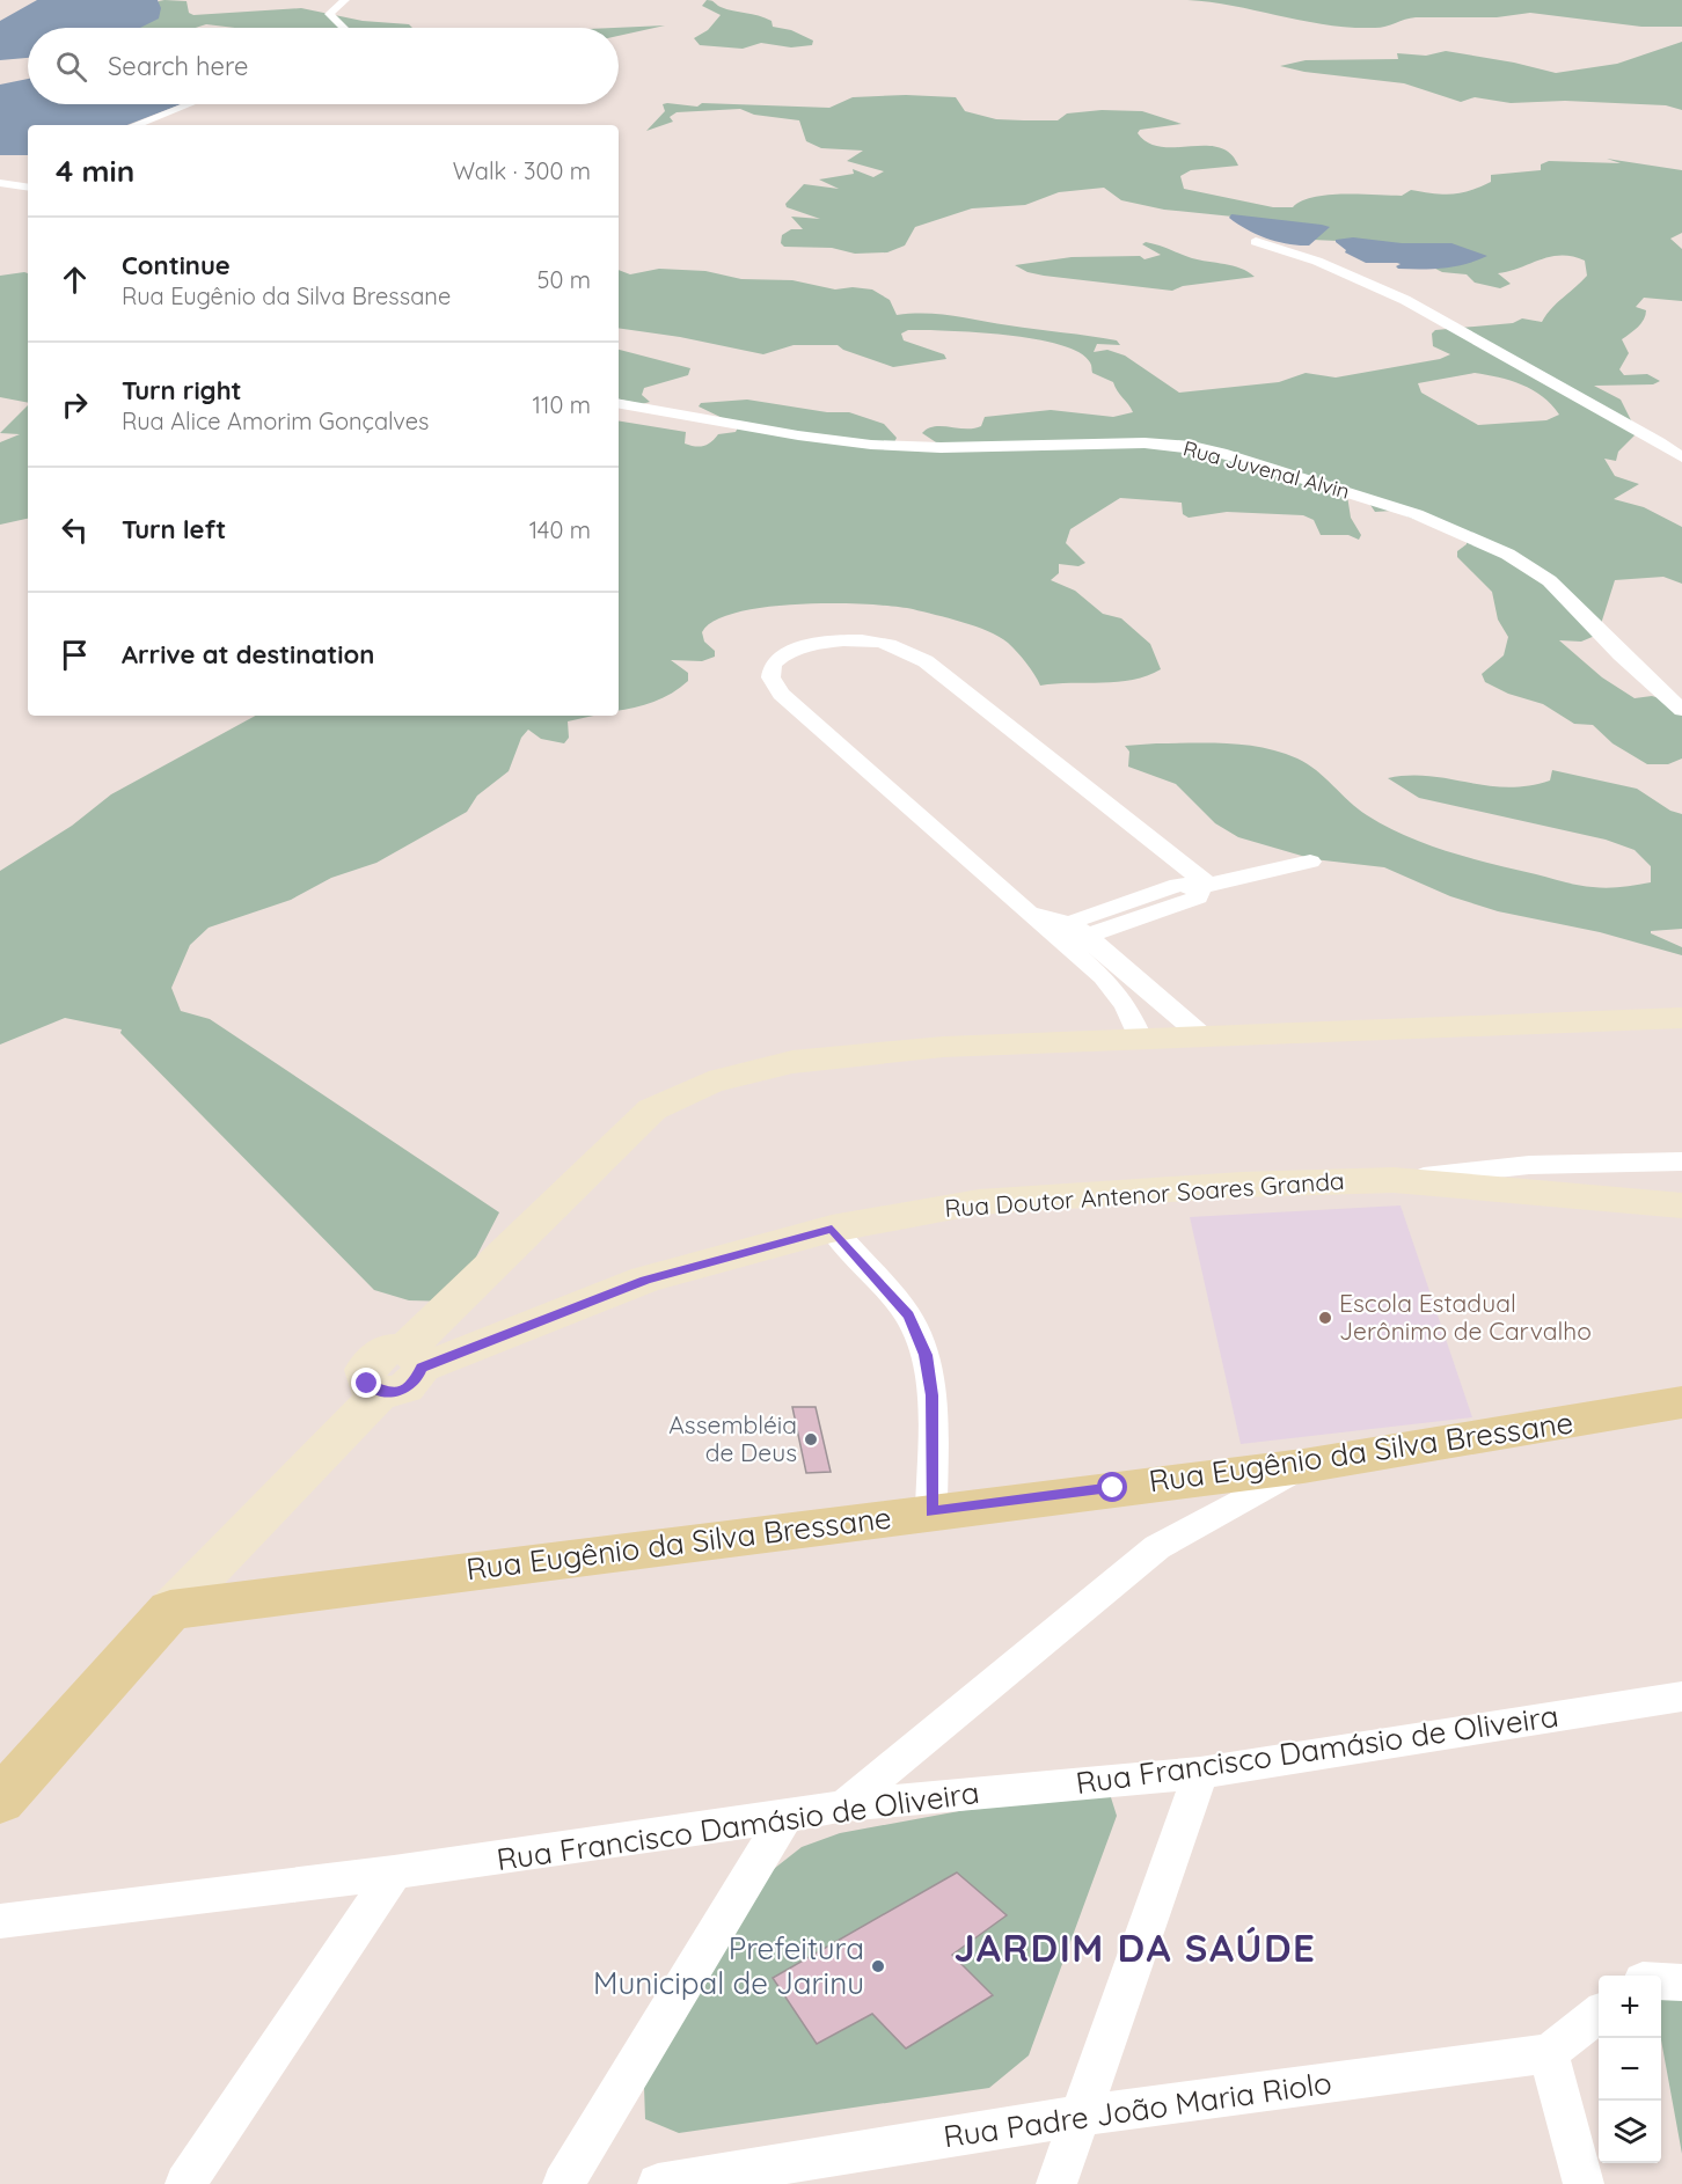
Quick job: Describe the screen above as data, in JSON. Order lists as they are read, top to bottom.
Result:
{
  "streets": {
    "main road": ["Rua Doutor Antenor Soares Granda", "Rua Eugênio da Silva Bressane"],
    "street": ["Rua Juvenal Alvin", "Rua Francisco Damásio de Oliveira", "Rua Padre João Maria Riolo"]
  },
  "crossings": [
    ["Rua Doutor Antenor Soares Granda", "Rua Eugênio da Silva Bressane"]
  ],
  "districts": ["JARDIM DA SAÚDE"],
  "places": ["Escola Estadual Jerônimo de Carvalho", "Assembléia de Deus", "Prefeitura Municipal de Jarinu"],
  "page": {
    "search": "Search here",
    "heading": ["4 min", "Walk · 300 m"],
    "list": [
      ["Continue", "Rua Eugênio da Silva Bressane", "50 m"],
      ["Turn right", "Rua Alice Amorim Gonçalves", "110 m"],
      ["Turn left", "140 m"],
      "Arrive at destination"
    ],
    "map_buttons": ["+", "−"]
  }
}
